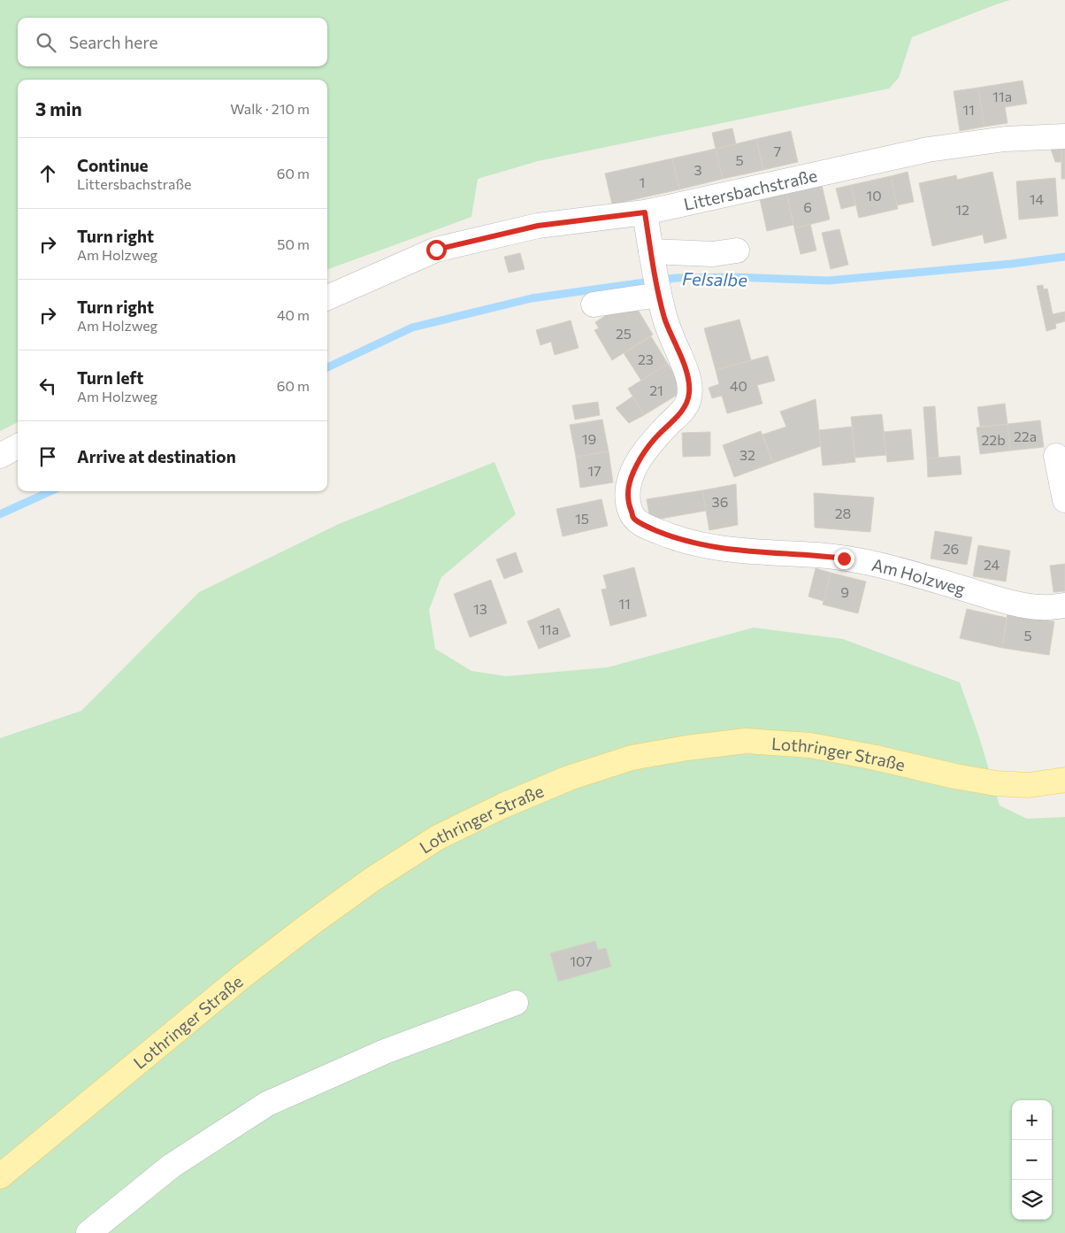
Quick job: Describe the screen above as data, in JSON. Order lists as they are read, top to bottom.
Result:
{
  "streets": {
    "main road": ["Lothringer Straße"],
    "street": ["Littersbachstraße", "Am Holzweg"]
  },
  "crossings": [
    ["Littersbachstraße", "Am Holzweg"]
  ],
  "water": ["Felsalbe"],
  "house_numbers": [
    "11a",
    "11",
    "7",
    "5",
    "3",
    "1",
    "10",
    "14",
    "6",
    "12",
    "25",
    "23",
    "40",
    "21",
    "22a",
    "19",
    "22b",
    "32",
    "17",
    "36",
    "28",
    "15",
    "26",
    "24",
    "9",
    "11",
    "13",
    "11a",
    "5",
    "107"
  ],
  "page": {
    "search": "Search here",
    "heading": ["3 min", "Walk · 210 m"],
    "list": [
      ["Continue", "Littersbachstraße", "60 m"],
      ["Turn right", "Am Holzweg", "50 m"],
      ["Turn right", "Am Holzweg", "40 m"],
      ["Turn left", "Am Holzweg", "60 m"],
      "Arrive at destination"
    ],
    "map_buttons": ["+", "−"]
  }
}
